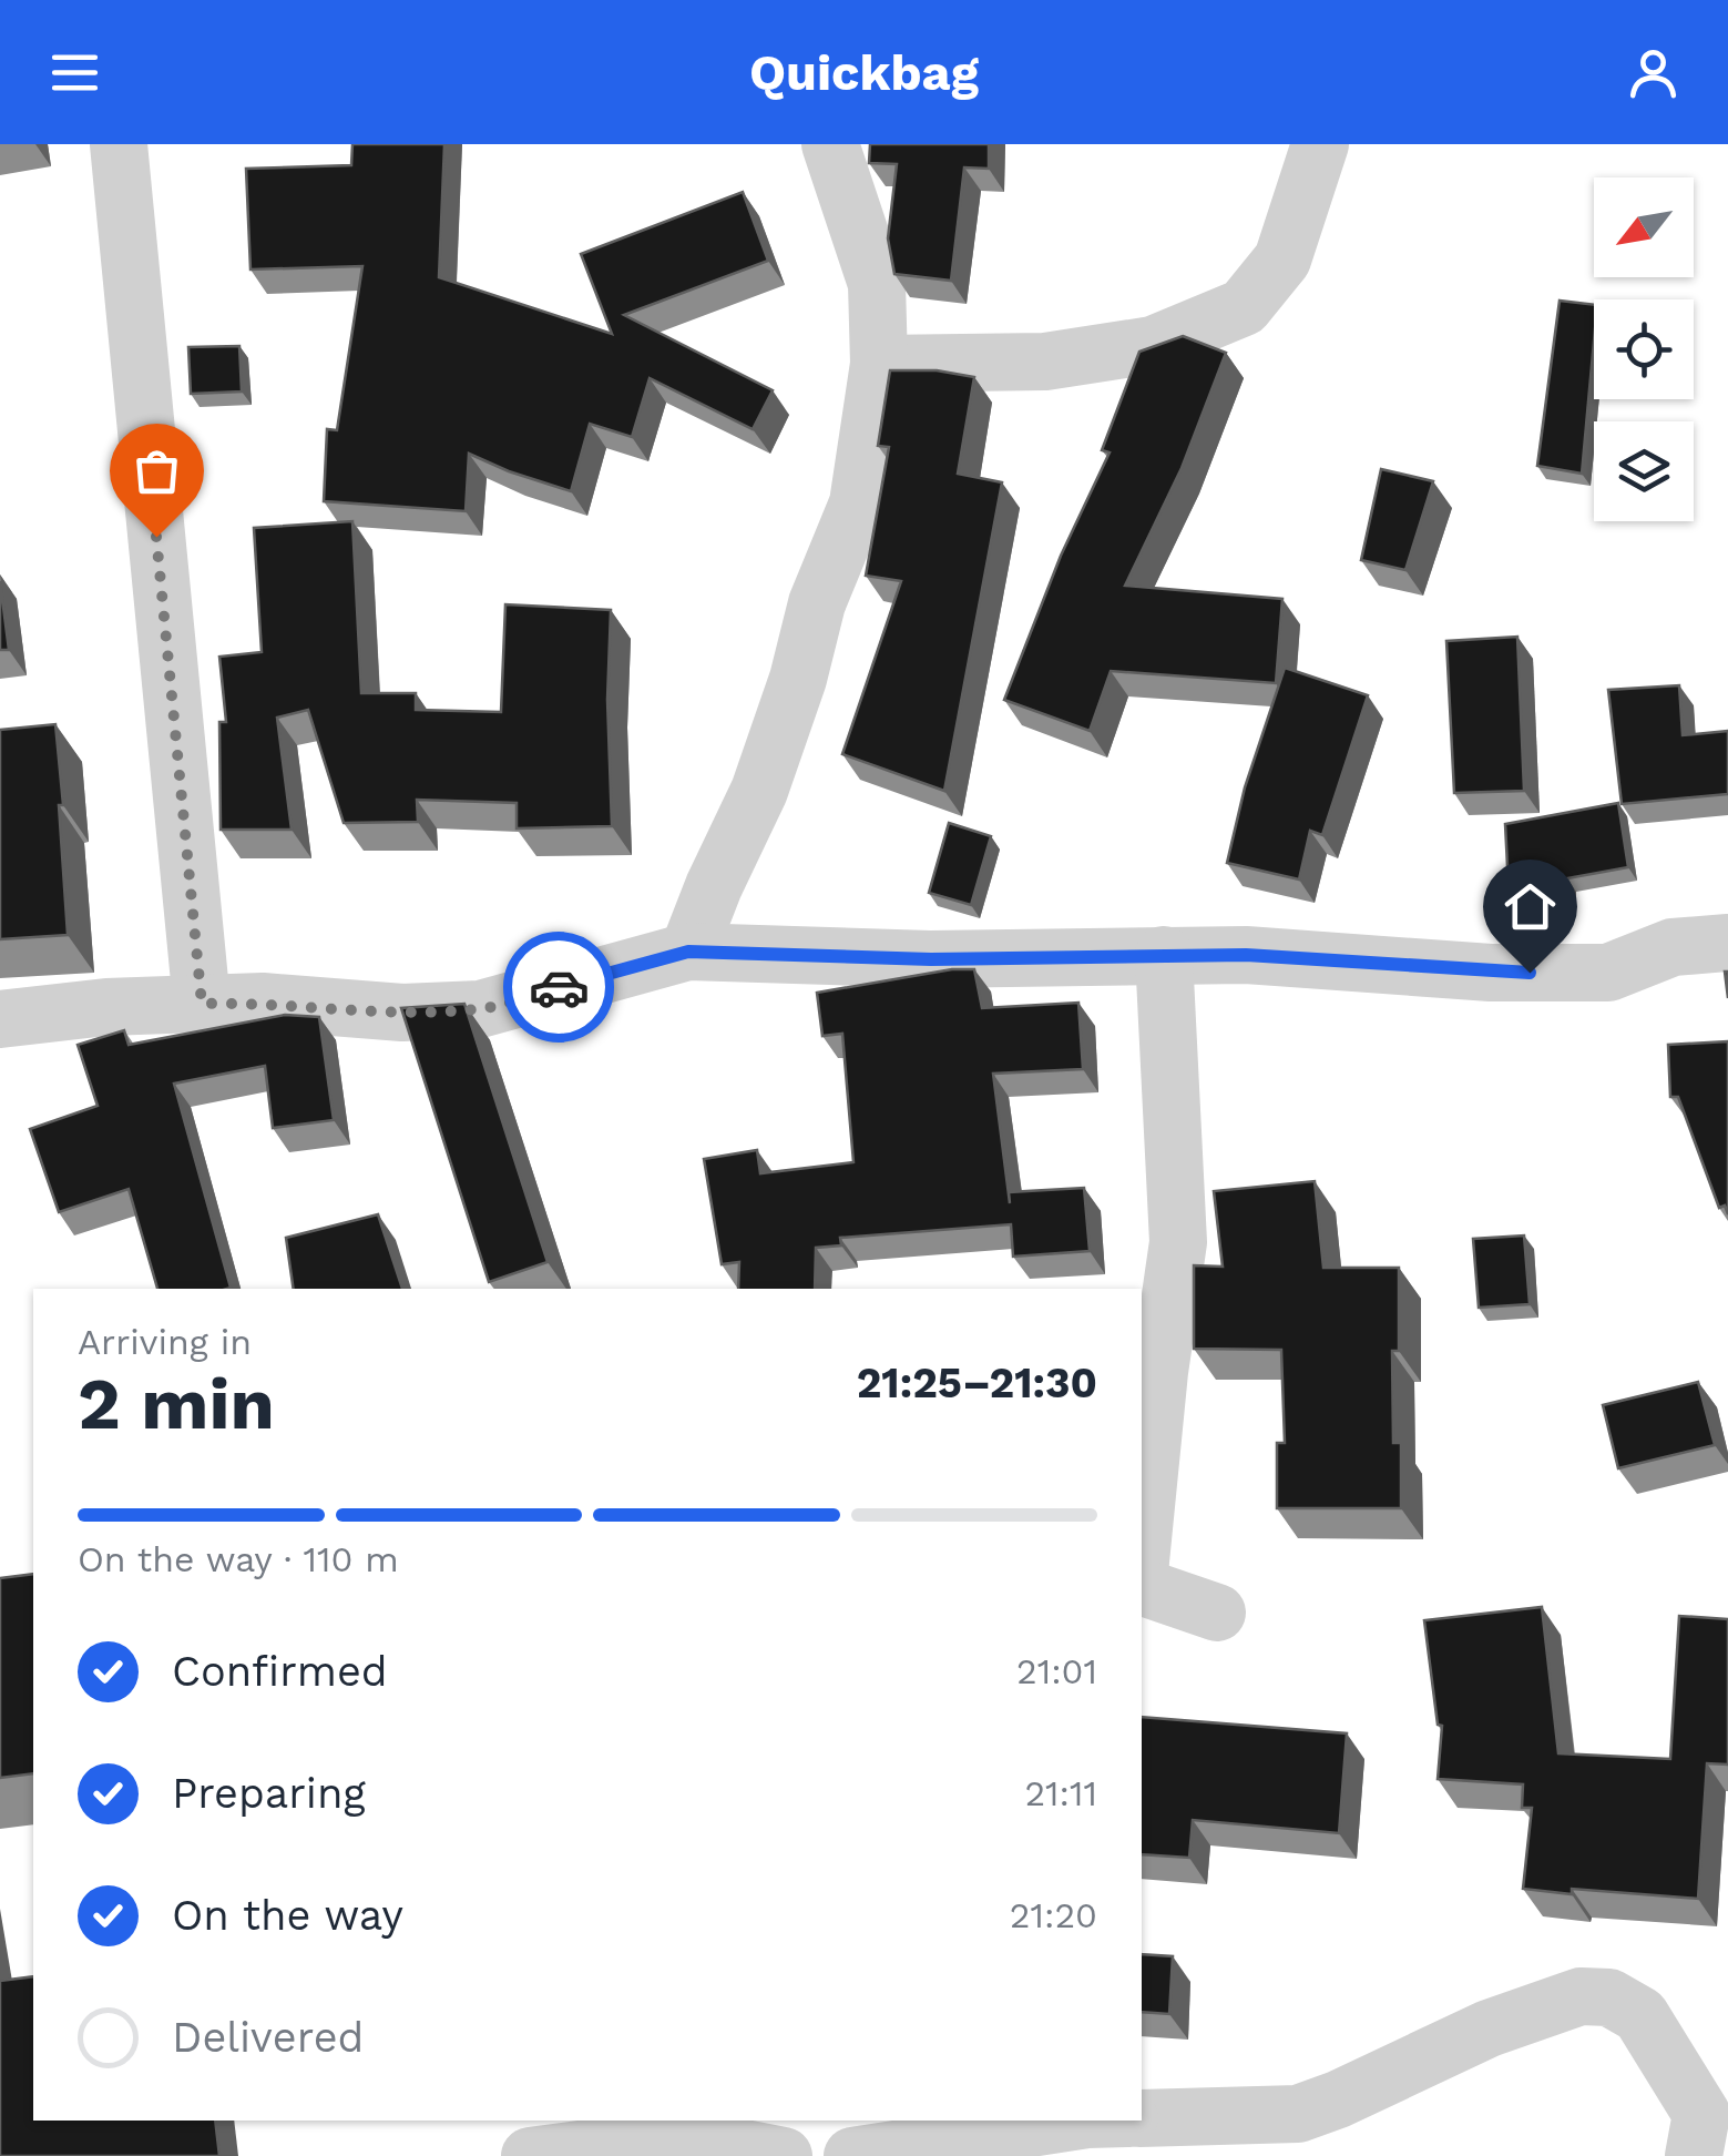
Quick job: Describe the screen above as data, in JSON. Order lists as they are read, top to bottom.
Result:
{
  "north": "bottom left",
  "page": {
    "header": "Quickbag",
    "heading": ["2 min", "Arriving in", "21:25–21:30"],
    "bar": "On the way · 110 m",
    "list": [
      ["Confirmed", "21:01"],
      ["Preparing", "21:11"],
      ["On the way", "21:20"],
      "Delivered"
    ]
  }
}
